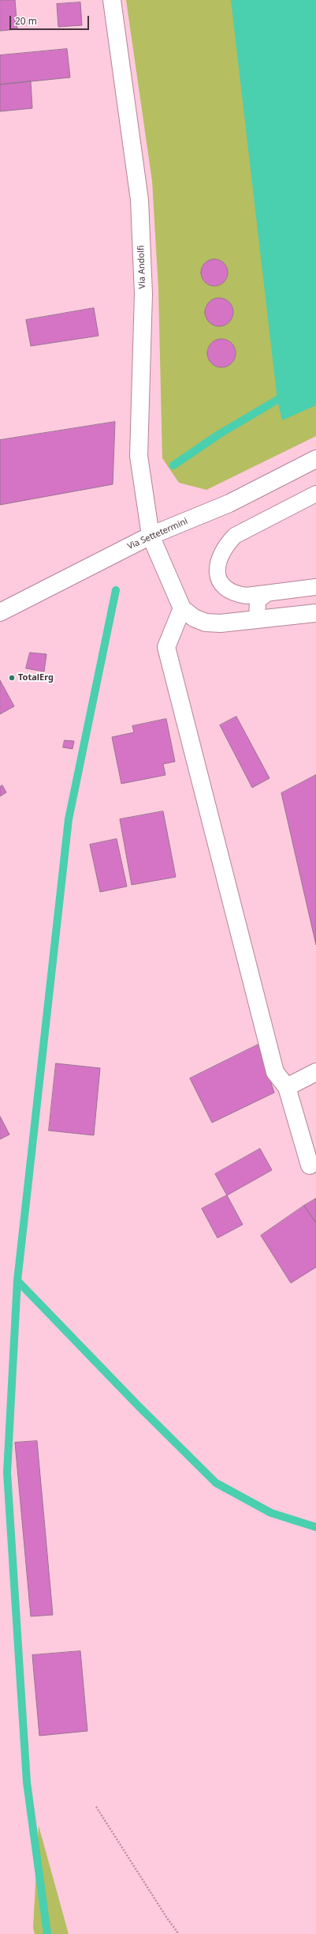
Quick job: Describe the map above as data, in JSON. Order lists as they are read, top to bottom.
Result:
{
  "streets": {
    "street": ["Via Andolfi", "Via Settetermini"]
  },
  "crossings": [
    ["Via Andolfi", "Via Settetermini"]
  ],
  "places": ["TotalErg"],
  "scale_bar": "20 m"
}
